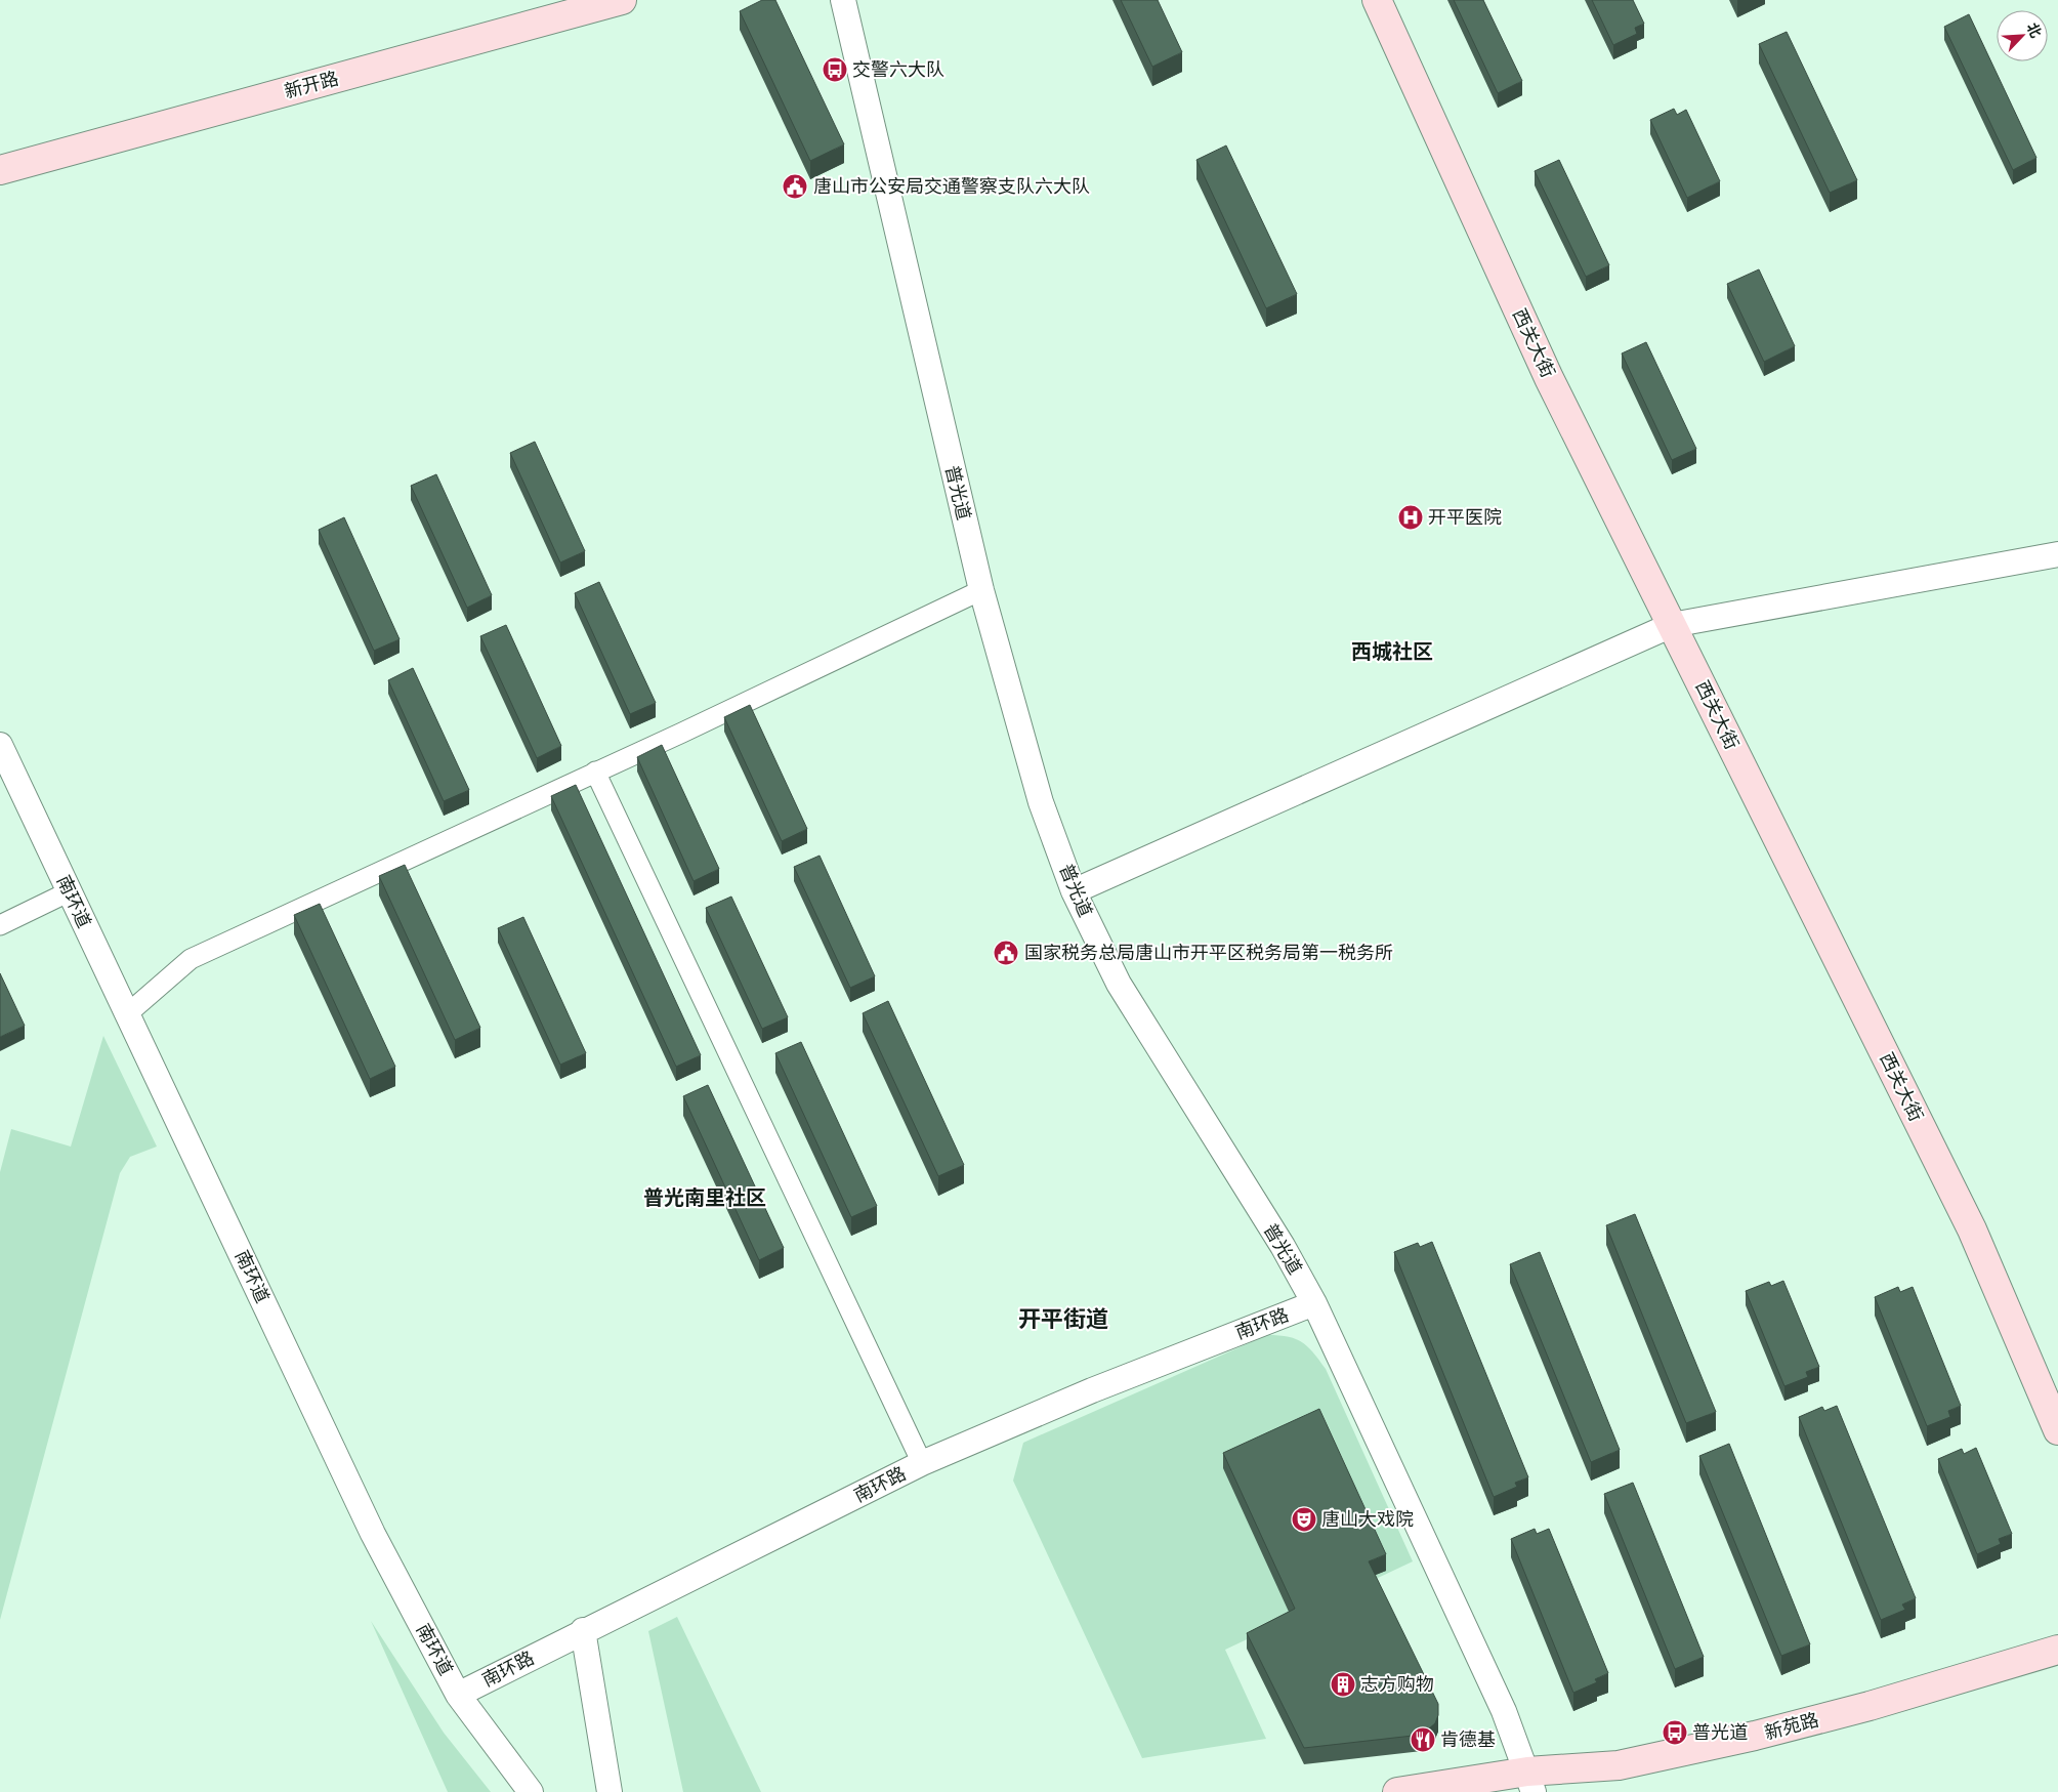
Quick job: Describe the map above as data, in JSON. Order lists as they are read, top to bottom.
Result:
{
  "streets": {
    "main road": ["新开路", "西关大街", "新苑路"],
    "street": ["普光道", "南环道", "南环路"]
  },
  "crossings": [
    ["普光道", "南环路"],
    ["普光道", "新苑路"],
    ["南环道", "南环路"]
  ],
  "districts": ["西城社区", "普光南里社区", "开平街道"],
  "places": {
    "bus stop": ["交警六大队", "普光道"],
    "public building": ["唐山市公安局交通警察支队六大队", "国家税务总局唐山市开平区税务局第一税务所"],
    "hospital": ["开平医院"],
    "theatre": ["唐山大戏院"],
    "building": ["志方购物"],
    "restaurant": ["肯德基"]
  },
  "north": "top right"
}
